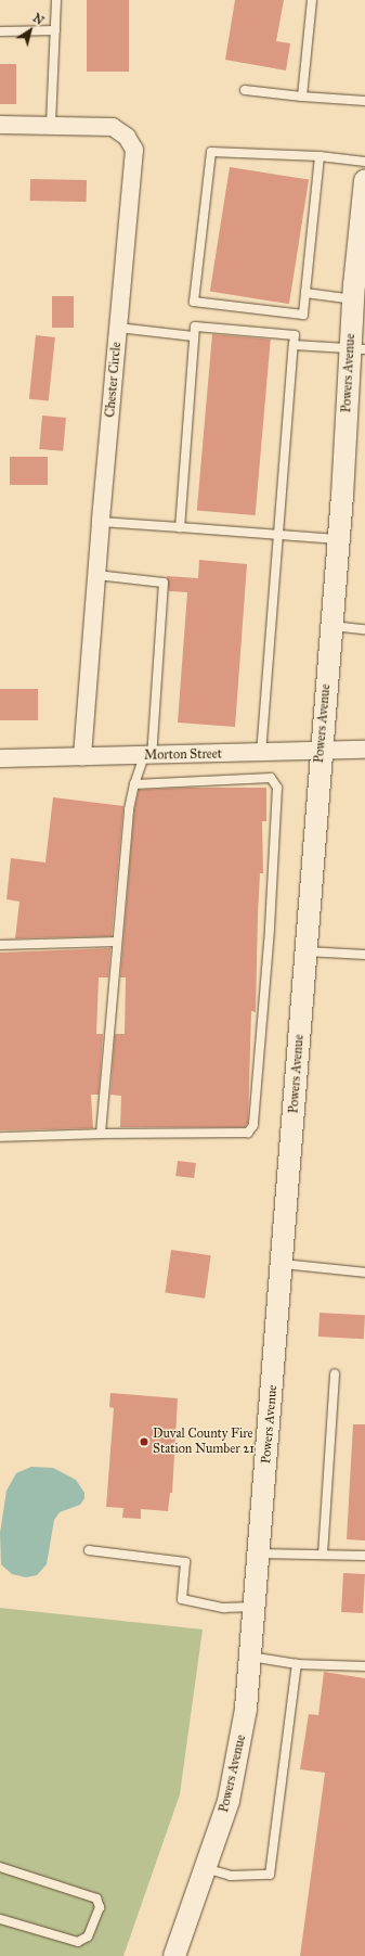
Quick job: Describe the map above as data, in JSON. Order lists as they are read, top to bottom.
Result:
{
  "streets": {
    "street": ["Powers Avenue", "Chester Circle", "Morton Street"]
  },
  "crossings": [
    ["Powers Avenue", "Morton Street"],
    ["Chester Circle", "Morton Street"]
  ],
  "places": ["Duval County Fire Station Number 21"],
  "north": "top right"
}
